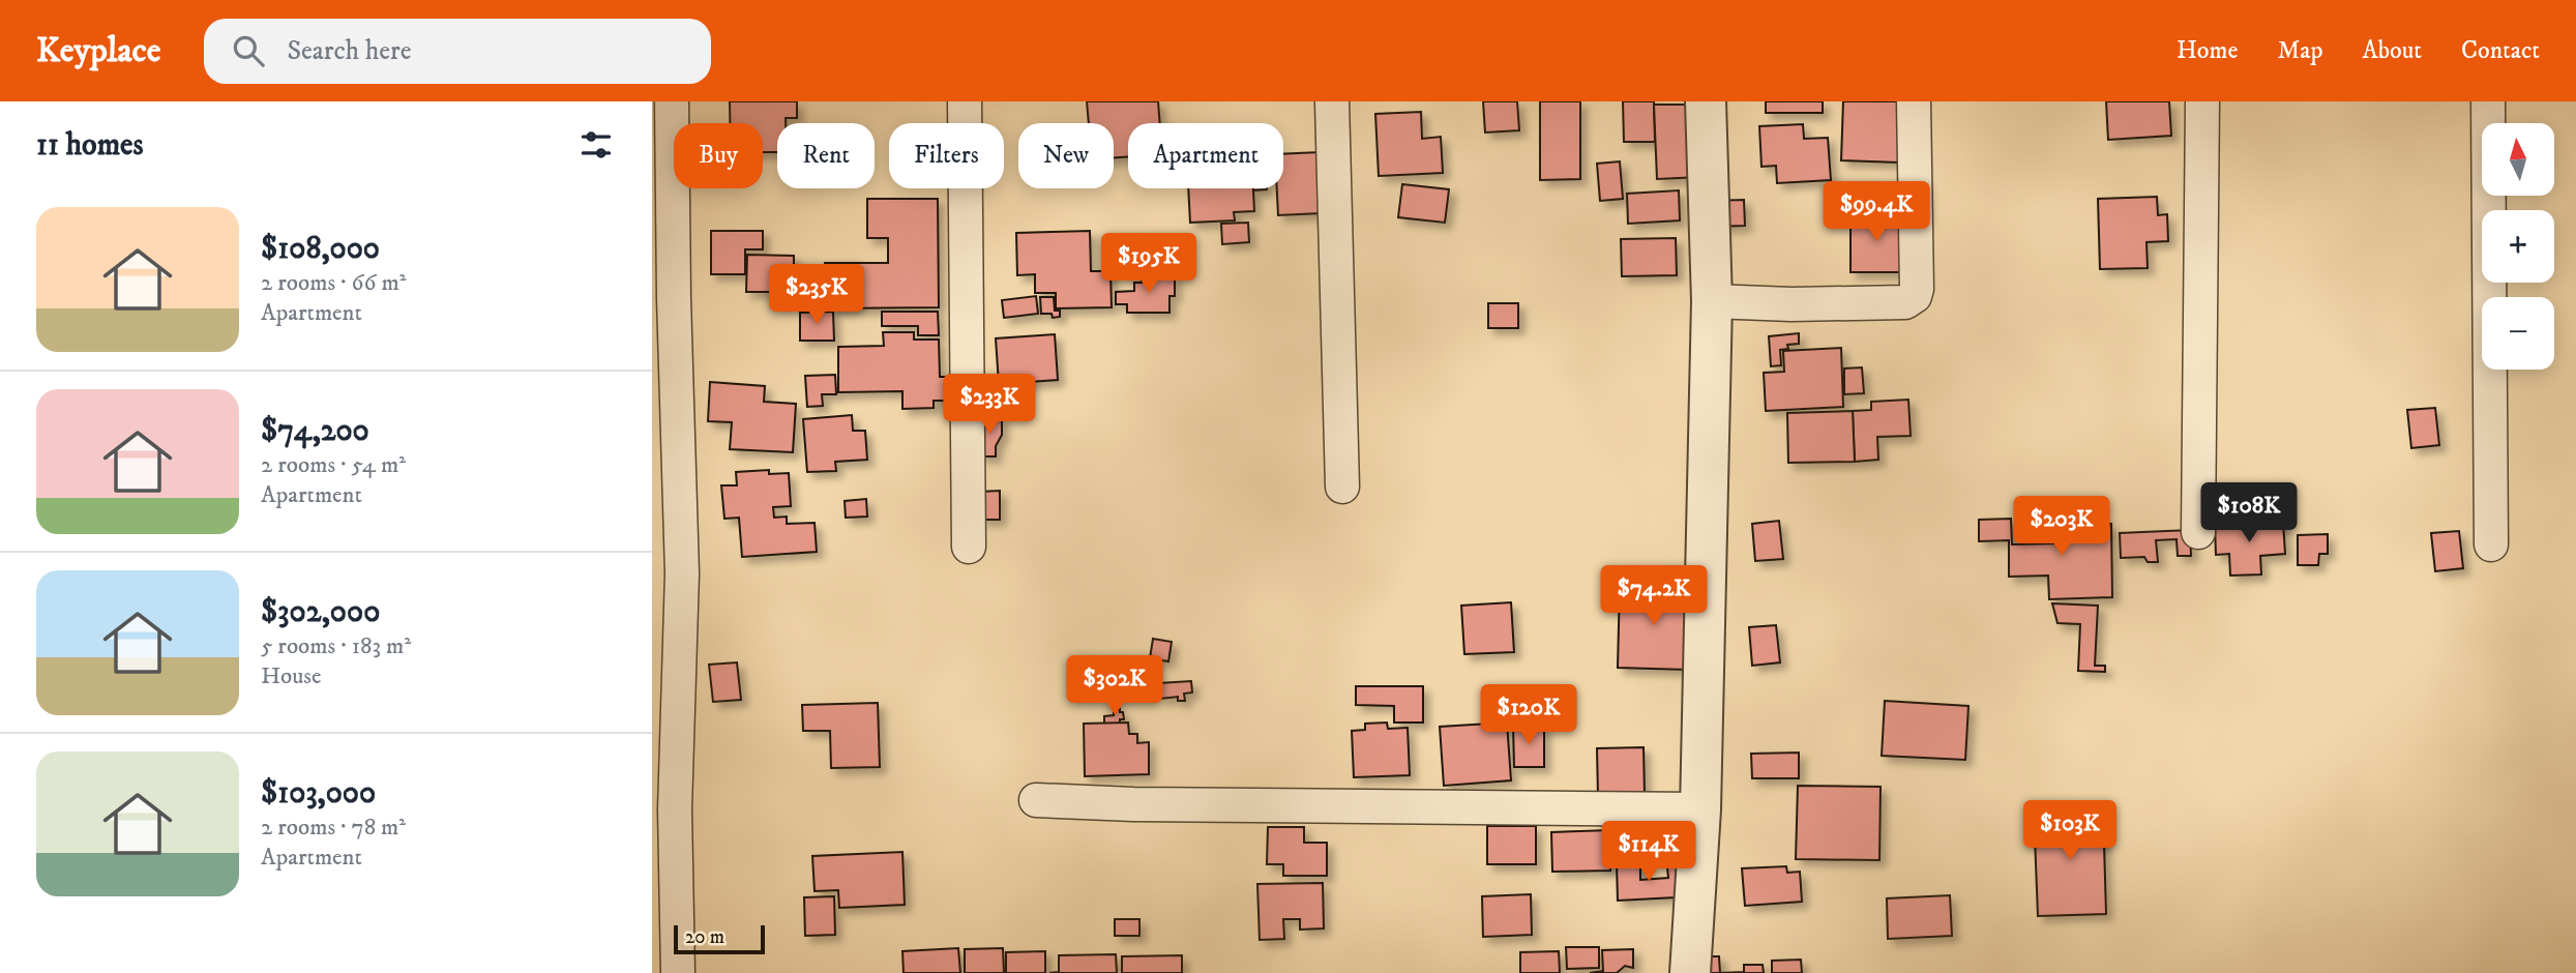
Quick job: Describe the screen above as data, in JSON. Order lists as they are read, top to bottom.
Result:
{
  "scale_bar": "20 m",
  "north": "top",
  "page": {
    "header": "Keyplace",
    "search": "Search here",
    "nav": [
      "Home",
      "Map",
      "About",
      "Contact"
    ],
    "heading": "11 homes",
    "map_buttons": ["+", "−"],
    "chip": [
      "Buy",
      "Rent",
      "Filters",
      "New",
      "Apartment"
    ],
    "price": [
      "$99.4K",
      "$195K",
      "$235K",
      "$233K",
      "$108K",
      "$203K",
      "$74.2K",
      "$302K",
      "$120K",
      "$103K",
      "$114K"
    ],
    "list": [
      {
        "name": "$108,000",
        "note": "2 rooms · 66 m² · Apartment"
      },
      {
        "name": "$74,200",
        "note": "2 rooms · 54 m² · Apartment"
      },
      {
        "name": "$302,000",
        "note": "5 rooms · 183 m² · House"
      },
      {
        "name": "$103,000",
        "note": "2 rooms · 78 m² · Apartment"
      }
    ],
    "scale": "20 m"
  }
}
